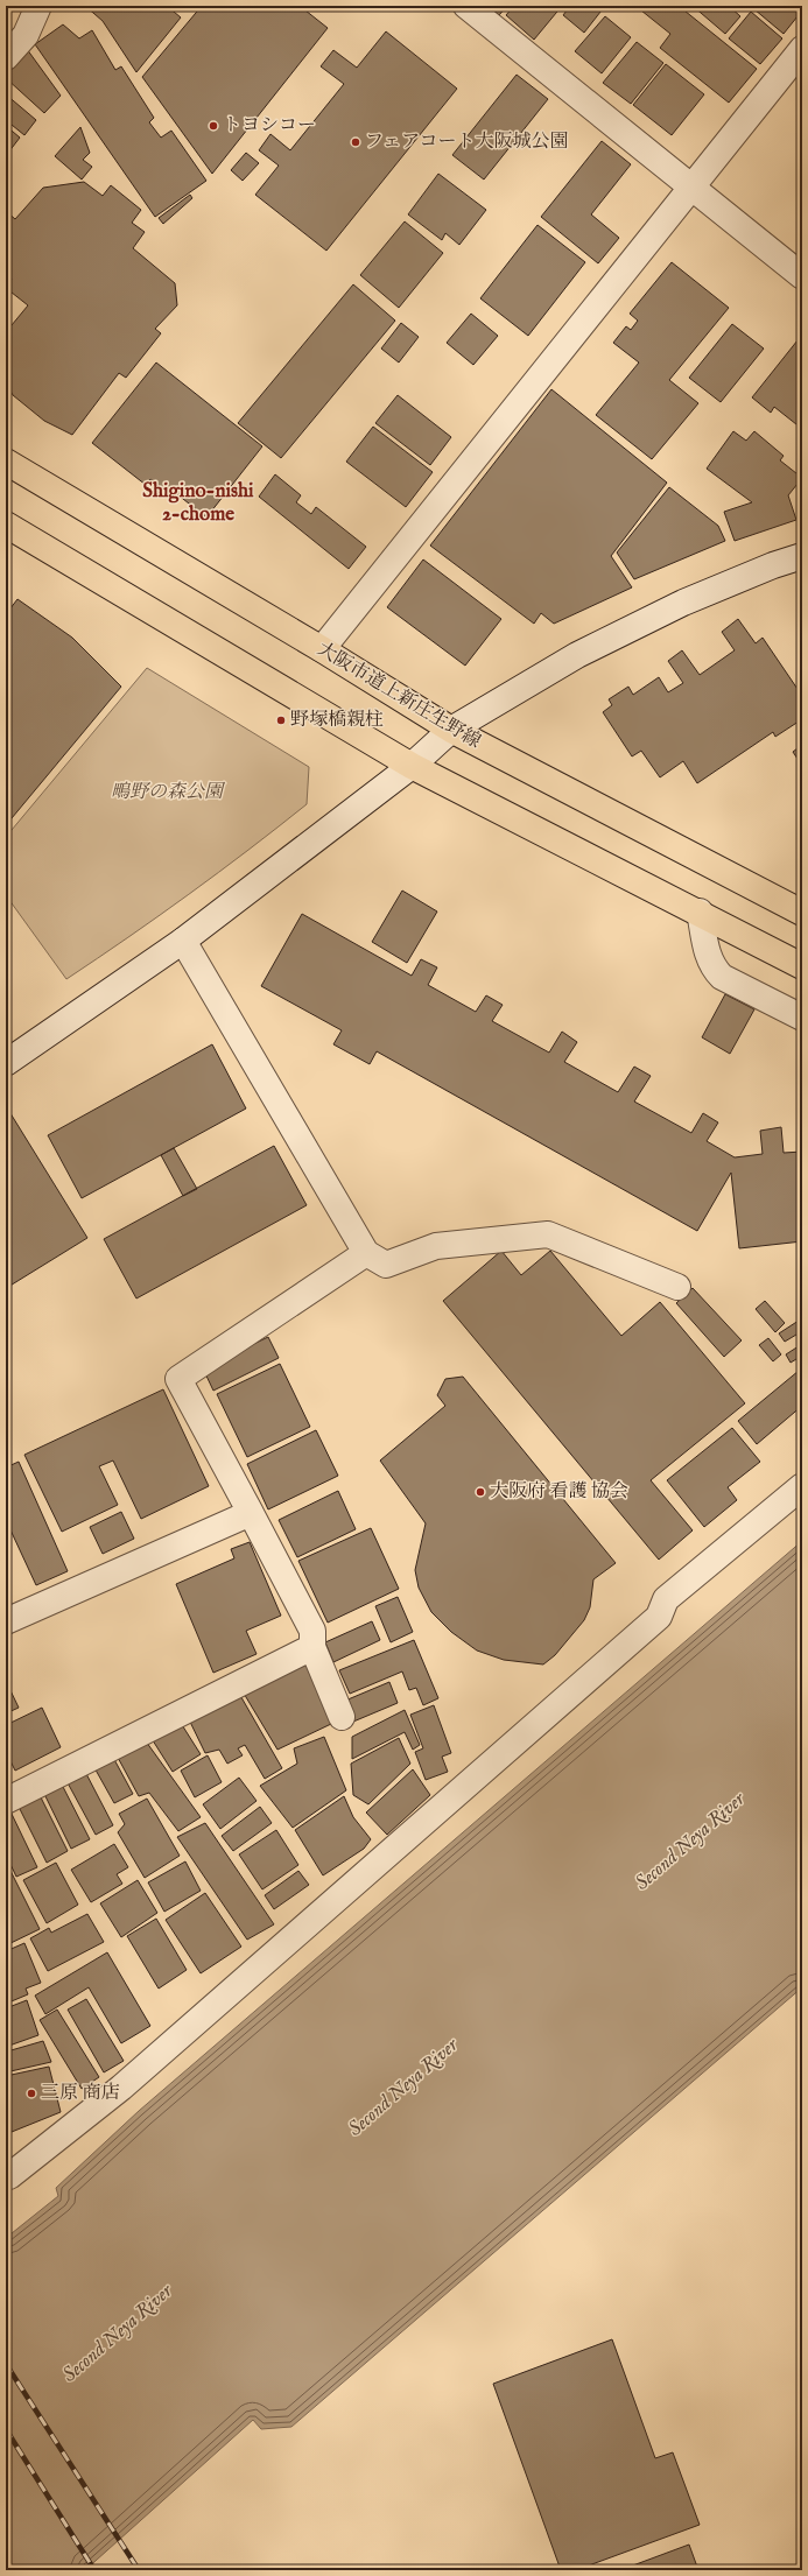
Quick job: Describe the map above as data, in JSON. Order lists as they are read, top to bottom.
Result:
{
  "streets": {
    "main road": ["大阪市道上新庄生野線"]
  },
  "districts": ["Shigino-nishi 2-chome"],
  "water": ["Second Neya River"],
  "parks": ["鴫野の森公園"],
  "places": [
    "トヨシコー",
    "フェアコート大阪城公園",
    "野塚橋親柱",
    "大阪府 看護 協会",
    "三原 商店"
  ]
}
